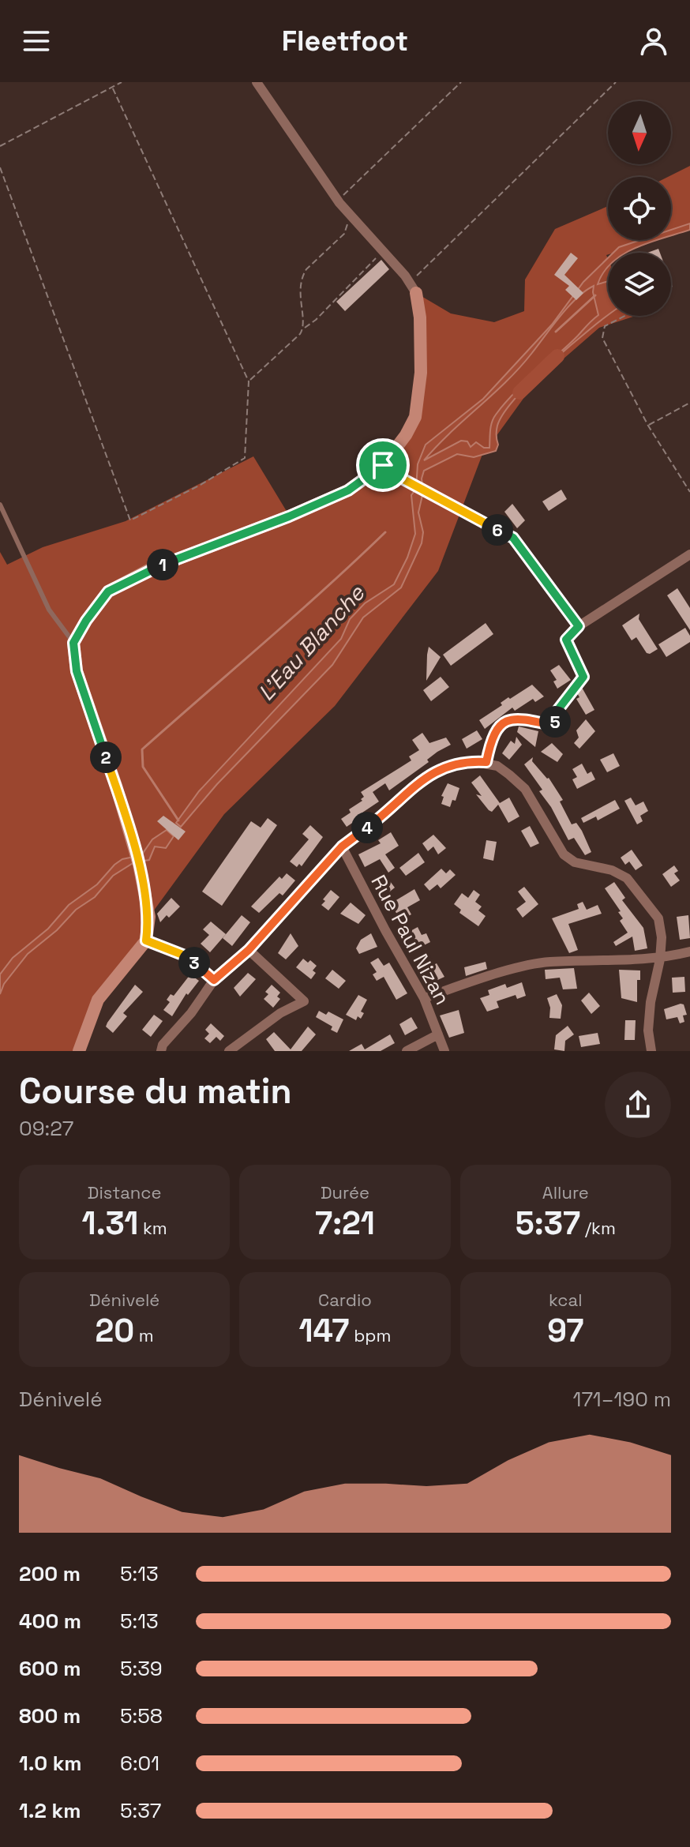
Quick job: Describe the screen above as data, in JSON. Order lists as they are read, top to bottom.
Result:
{
  "streets": {
    "street": ["Rue Paul Nizan"]
  },
  "water": ["L'Eau Blanche"],
  "north": "bottom",
  "page": {
    "header": "Fleetfoot",
    "pins": [
      "6",
      "1",
      "5",
      "2",
      "4",
      "3"
    ],
    "heading": ["Course du matin", "09:27"],
    "stats": [
      ["Distance", "1.31 km"],
      ["Durée", "7:21"],
      ["Allure", "5:37 /km"],
      ["Dénivelé", "20 m"],
      ["Cardio", "147 bpm"],
      ["kcal", "97"]
    ],
    "chart": ["Dénivelé", "171–190 m"],
    "list": [
      {
        "name": "200 m",
        "note": "5:13"
      },
      {
        "name": "400 m",
        "note": "5:13"
      },
      {
        "name": "600 m",
        "note": "5:39"
      },
      {
        "name": "800 m",
        "note": "5:58"
      },
      {
        "name": "1.0 km",
        "note": "6:01"
      },
      {
        "name": "1.2 km",
        "note": "5:37"
      }
    ]
  }
}
